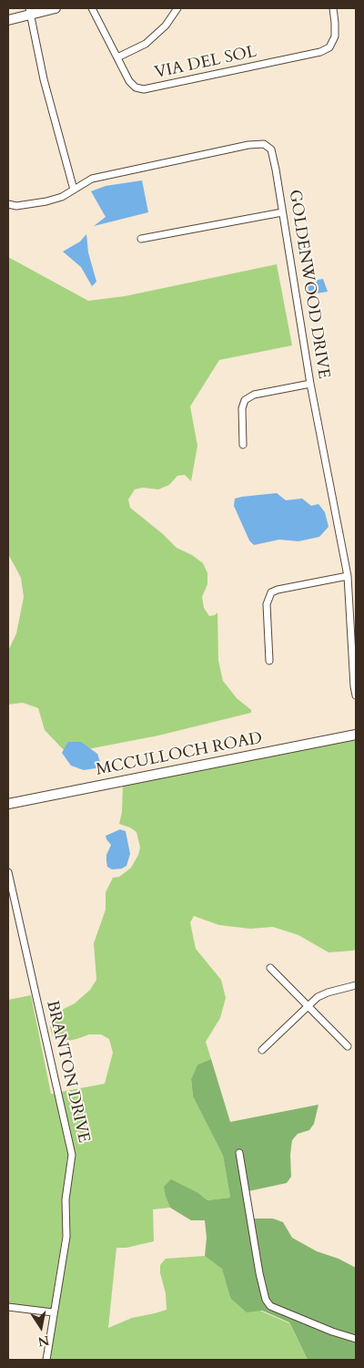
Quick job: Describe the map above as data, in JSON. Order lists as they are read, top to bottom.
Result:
{
  "streets": {
    "street": [
      "VIA DEL SOL",
      "GOLDENWOOD DRIVE",
      "MCCULLOCH ROAD",
      "BRANTON DRIVE"
    ]
  },
  "north": "bottom"
}
